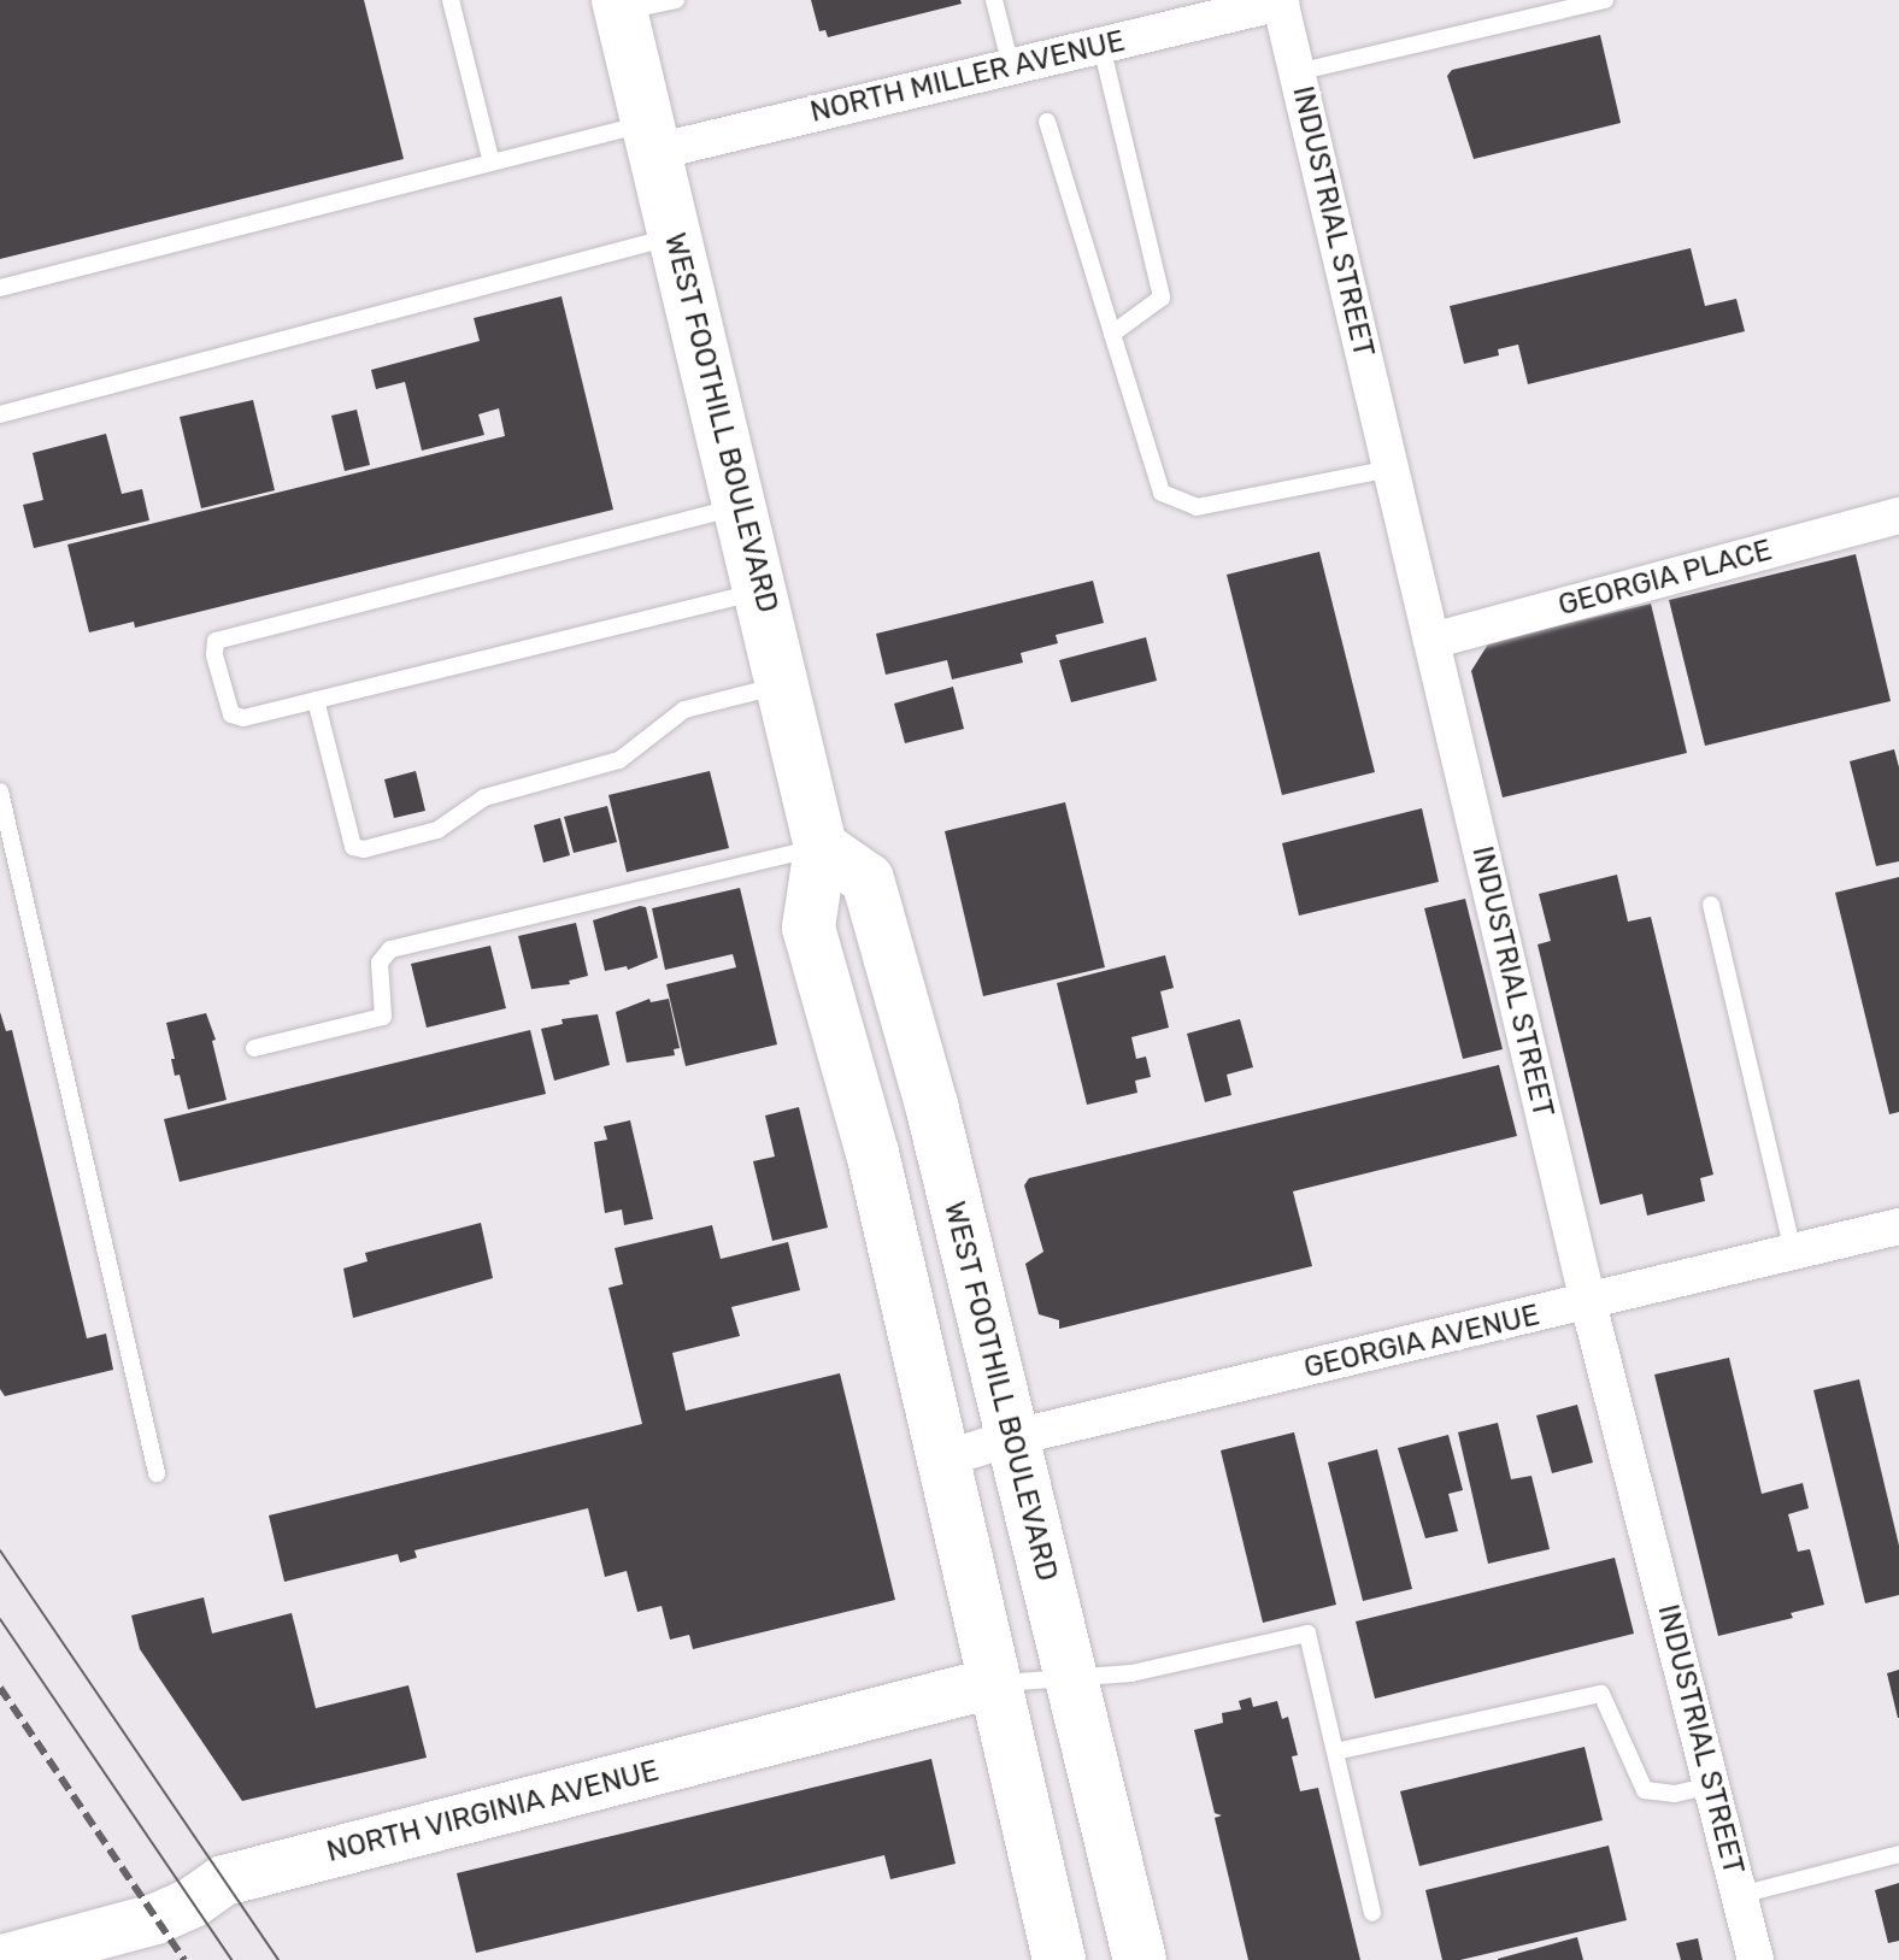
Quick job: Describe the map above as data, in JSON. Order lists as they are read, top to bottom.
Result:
{
  "streets": {
    "main road": ["WEST FOOTHILL BOULEVARD"],
    "street": [
      "NORTH MILLER AVENUE",
      "INDUSTRIAL STREET",
      "GEORGIA PLACE",
      "GEORGIA AVENUE",
      "NORTH VIRGINIA AVENUE"
    ]
  },
  "crossings": [
    ["NORTH MILLER AVENUE", "INDUSTRIAL STREET"],
    ["NORTH MILLER AVENUE", "WEST FOOTHILL BOULEVARD"],
    ["INDUSTRIAL STREET", "GEORGIA PLACE"],
    ["INDUSTRIAL STREET", "GEORGIA AVENUE"],
    ["WEST FOOTHILL BOULEVARD", "GEORGIA AVENUE"],
    ["WEST FOOTHILL BOULEVARD", "NORTH VIRGINIA AVENUE"]
  ]
}
